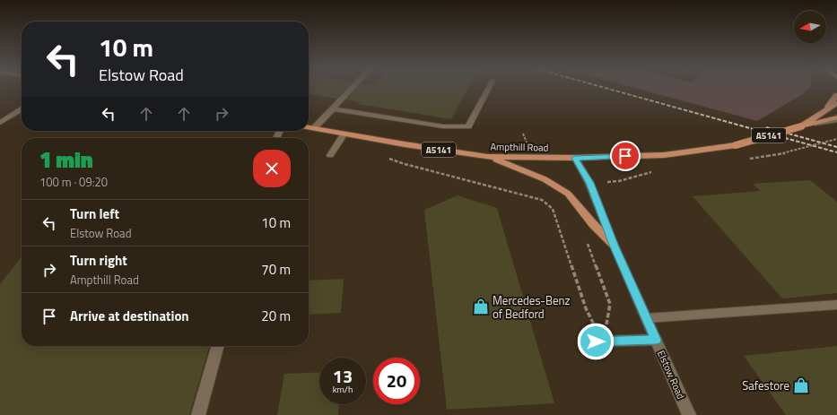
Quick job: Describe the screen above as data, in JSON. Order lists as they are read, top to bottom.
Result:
{
  "streets": {
    "main road": ["A5141", "Ampthill Road"],
    "street": ["Elstow Road"]
  },
  "crossings": [
    ["A5141", "Ampthill Road"],
    ["Ampthill Road", "Elstow Road"]
  ],
  "places": {
    "shop": ["Mercedes-Benz of Bedford", "Safestore"]
  },
  "north": "left",
  "page": {
    "turn": ["10 m", "Elstow Road"],
    "heading": ["1 min", "100 m · 09:20"],
    "list": [
      {
        "name": "Turn left",
        "note": "Elstow Road",
        "value": "10 m"
      },
      {
        "name": "Turn right",
        "note": "Ampthill Road",
        "value": "70 m"
      },
      {
        "name": "Arrive at destination",
        "value": "20 m"
      }
    ],
    "speed": "13 km/h",
    "limit": "20"
  }
}
